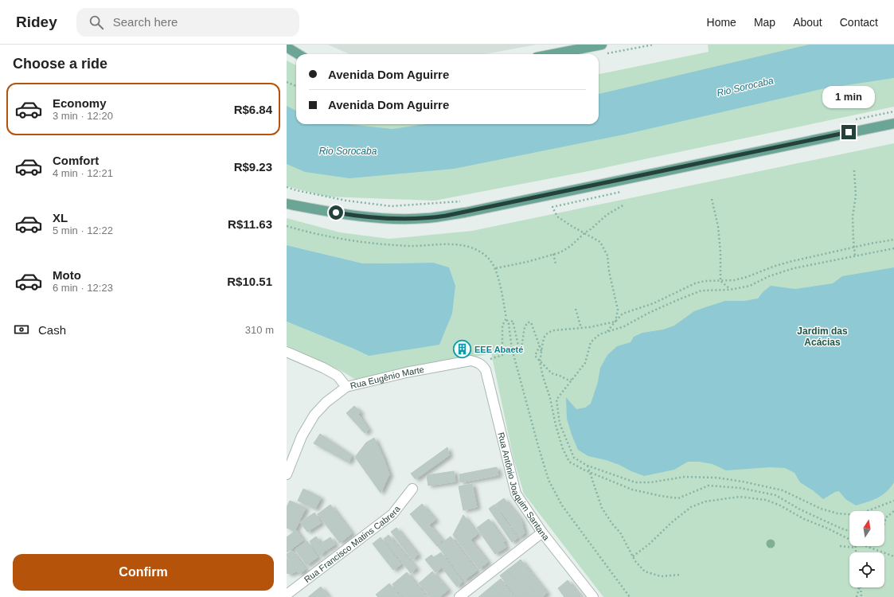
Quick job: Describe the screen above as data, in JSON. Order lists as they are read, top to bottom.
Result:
{
  "streets": {
    "street": ["Rua Eugênio Marte", "Rua Antônio Joaquim Santana", "Rua Francisco Matins Cabrera"]
  },
  "crossings": [
    ["Rua Eugênio Marte", "Rua Antônio Joaquim Santana"]
  ],
  "districts": ["Jardim das Acácias"],
  "water": ["Rio Sorocaba"],
  "places": {
    "building": ["EEE Abaeté"]
  },
  "north": "top",
  "page": {
    "header": "Ridey",
    "search": "Search here",
    "nav": [
      "Home",
      "Map",
      "About",
      "Contact"
    ],
    "heading": "Choose a ride",
    "banner": ["Avenida Dom Aguirre", "Avenida Dom Aguirre"],
    "list": [
      {
        "name": "Economy",
        "note": "3 min · 12:20",
        "value": "R$6.84"
      },
      {
        "name": "Comfort",
        "note": "4 min · 12:21",
        "value": "R$9.23"
      },
      {
        "name": "XL",
        "note": "5 min · 12:22",
        "value": "R$11.63"
      },
      {
        "name": "Moto",
        "note": "6 min · 12:23",
        "value": "R$10.51"
      }
    ],
    "bubble": "1 min",
    "pay": ["Cash", "310 m"],
    "buttons": "Confirm"
  }
}
